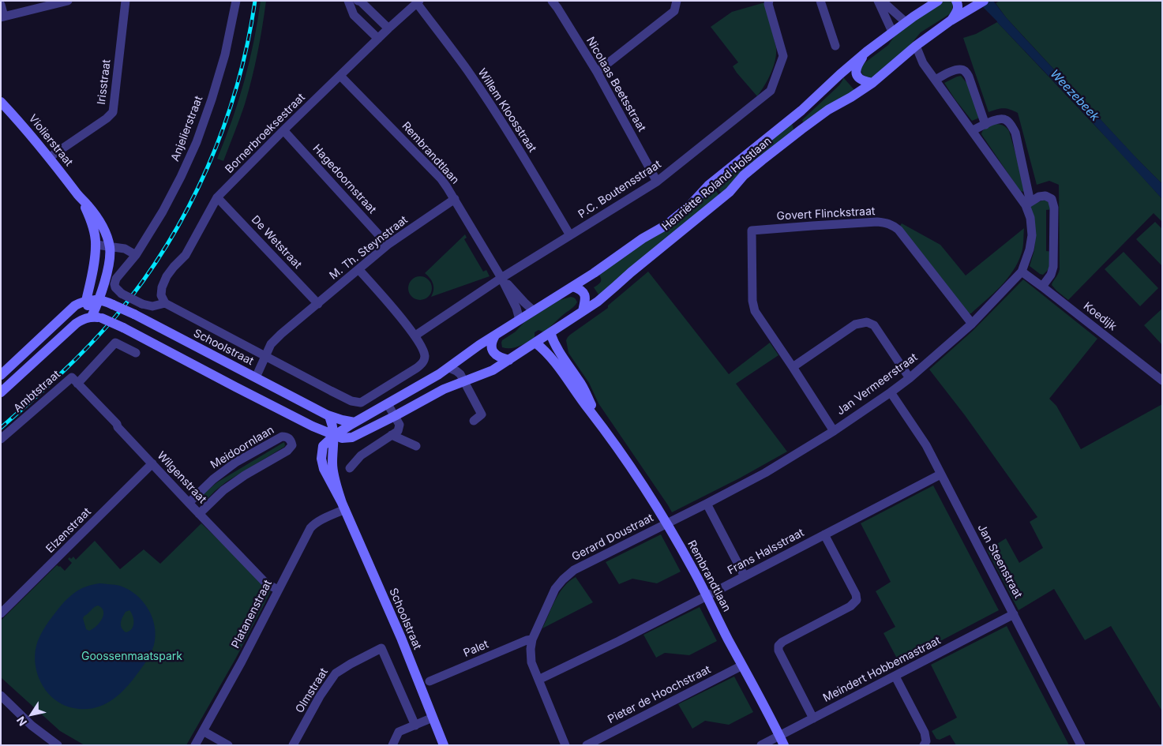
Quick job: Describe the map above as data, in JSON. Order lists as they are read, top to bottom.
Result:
{
  "streets": {
    "main road": [
      "Violierstraat",
      "Rembrandtlaan",
      "Henriëtte Roland Holstlaan",
      "Schoolstraat"
    ],
    "street": [
      "Irisstraat",
      "Nicolaas Beetsstraat",
      "Willem Kloosstraat",
      "Anjelierstraat",
      "Bornerbroeksestraat",
      "Hagedoornstraat",
      "P.C. Boutensstraat",
      "Govert Flinckstraat",
      "De Wetstraat",
      "M. Th. Steynstraat",
      "Koedijk",
      "Jan Vermeerstraat",
      "Ambtstraat",
      "Meidoornlaan",
      "Wilgenstraat",
      "Elzenstraat",
      "Gerard Doustraat",
      "Frans Halsstraat",
      "Jan Steenstraat",
      "Platanenstraat",
      "Palet",
      "Meindert Hobbemastraat",
      "Olmstraat",
      "Pieter de Hoochstraat"
    ]
  },
  "crossings": [
    ["Irisstraat", "Violierstraat"],
    ["Nicolaas Beetsstraat", "P.C. Boutensstraat"],
    ["Willem Kloosstraat", "Bornerbroeksestraat"],
    ["Willem Kloosstraat", "P.C. Boutensstraat"],
    ["Anjelierstraat", "Bornerbroeksestraat"],
    ["Anjelierstraat", "Schoolstraat"],
    ["Bornerbroeksestraat", "Rembrandtlaan"],
    ["Bornerbroeksestraat", "Hagedoornstraat"],
    ["Bornerbroeksestraat", "De Wetstraat"],
    ["Bornerbroeksestraat", "Schoolstraat"],
    ["Violierstraat", "Schoolstraat"],
    ["Rembrandtlaan", "Henriëtte Roland Holstlaan"],
    ["Rembrandtlaan", "P.C. Boutensstraat"],
    ["Rembrandtlaan", "M. Th. Steynstraat"],
    ["Rembrandtlaan", "Jan Vermeerstraat"],
    ["Rembrandtlaan", "Gerard Doustraat"],
    ["Rembrandtlaan", "Frans Halsstraat"],
    ["Rembrandtlaan", "Meindert Hobbemastraat"],
    ["Rembrandtlaan", "Pieter de Hoochstraat"],
    ["Hagedoornstraat", "M. Th. Steynstraat"],
    ["Henriëtte Roland Holstlaan", "Schoolstraat"],
    ["Henriëtte Roland Holstlaan", "Jan Vermeerstraat"],
    ["P.C. Boutensstraat", "Schoolstraat"],
    ["Govert Flinckstraat", "Jan Vermeerstraat"],
    ["De Wetstraat", "M. Th. Steynstraat"],
    ["M. Th. Steynstraat", "Schoolstraat"],
    ["Koedijk", "Jan Vermeerstraat"],
    ["Schoolstraat", "Platanenstraat"],
    ["Jan Vermeerstraat", "Gerard Doustraat"],
    ["Jan Vermeerstraat", "Jan Steenstraat"],
    ["Ambtstraat", "Wilgenstraat"],
    ["Meidoornlaan", "Wilgenstraat"],
    ["Wilgenstraat", "Elzenstraat"],
    ["Wilgenstraat", "Platanenstraat"],
    ["Gerard Doustraat", "Frans Halsstraat"],
    ["Gerard Doustraat", "Palet"],
    ["Frans Halsstraat", "Jan Steenstraat"],
    ["Jan Steenstraat", "Meindert Hobbemastraat"]
  ],
  "water": ["Weezebeek"],
  "parks": ["Goossenmaatspark"],
  "north": "bottom left"
}
